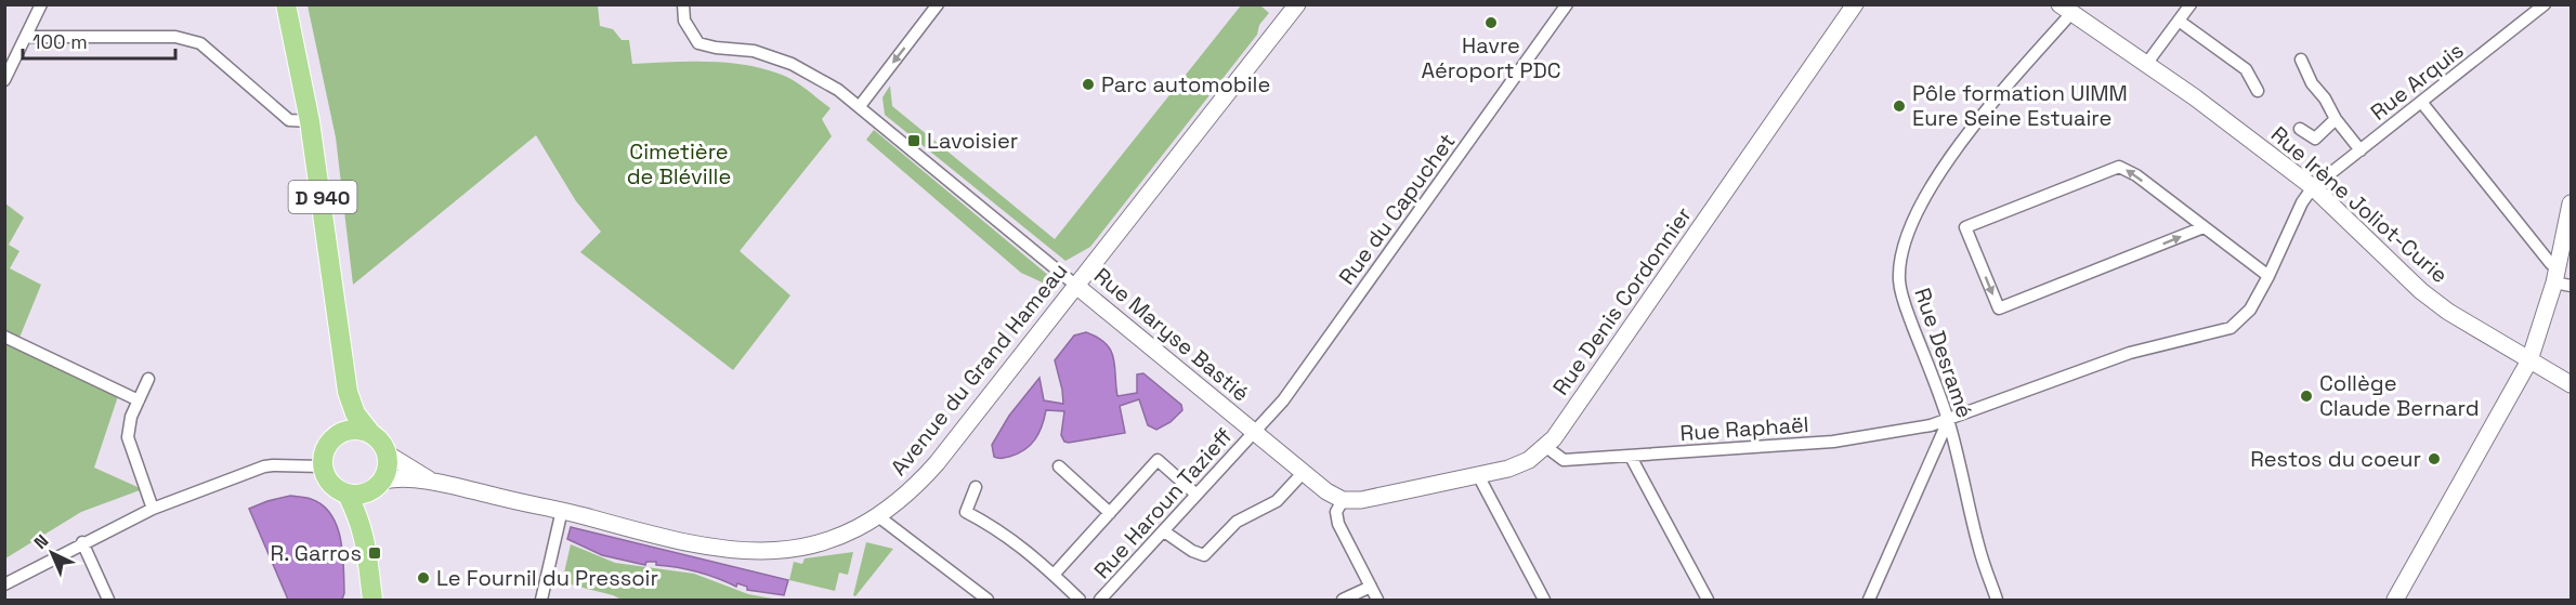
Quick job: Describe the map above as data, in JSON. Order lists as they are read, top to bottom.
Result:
{
  "streets": {
    "main road": ["D 940"],
    "street": [
      "Rue Arquis",
      "Rue Irène Joliot-Curie",
      "Rue du Capuchet",
      "Rue Denis Cordonnier",
      "Rue Maryse Bastié",
      "Rue Desramé",
      "Avenue du Grand Hameau",
      "Rue Raphaël",
      "Rue Haroun Tazieff"
    ]
  },
  "crossings": [
    ["Rue Arquis", "Rue Irène Joliot-Curie"],
    ["Rue Arquis", "Rue Raphaël"],
    ["D 940", "Avenue du Grand Hameau"],
    ["Rue Irène Joliot-Curie", "Rue Desramé"],
    ["Rue Irène Joliot-Curie", "Rue Raphaël"],
    ["Rue du Capuchet", "Rue Maryse Bastié"],
    ["Rue du Capuchet", "Rue Haroun Tazieff"],
    ["Rue Denis Cordonnier", "Rue Maryse Bastié"],
    ["Rue Denis Cordonnier", "Rue Raphaël"],
    ["Rue Maryse Bastié", "Avenue du Grand Hameau"],
    ["Rue Maryse Bastié", "Rue Haroun Tazieff"],
    ["Rue Desramé", "Rue Raphaël"]
  ],
  "parks": ["Cimetière de Bléville"],
  "places": {
    "other": [
      "Havre Aéroport PDC",
      "Parc automobile",
      "Pôle formation UIMM Eure Seine Estuaire",
      "Collège Claude Bernard",
      "Restos du coeur",
      "Le Fournil du Pressoir"
    ],
    "transit": ["Lavoisier", "R. Garros"]
  },
  "scale_bar": "100 m",
  "north": "top left"
}
